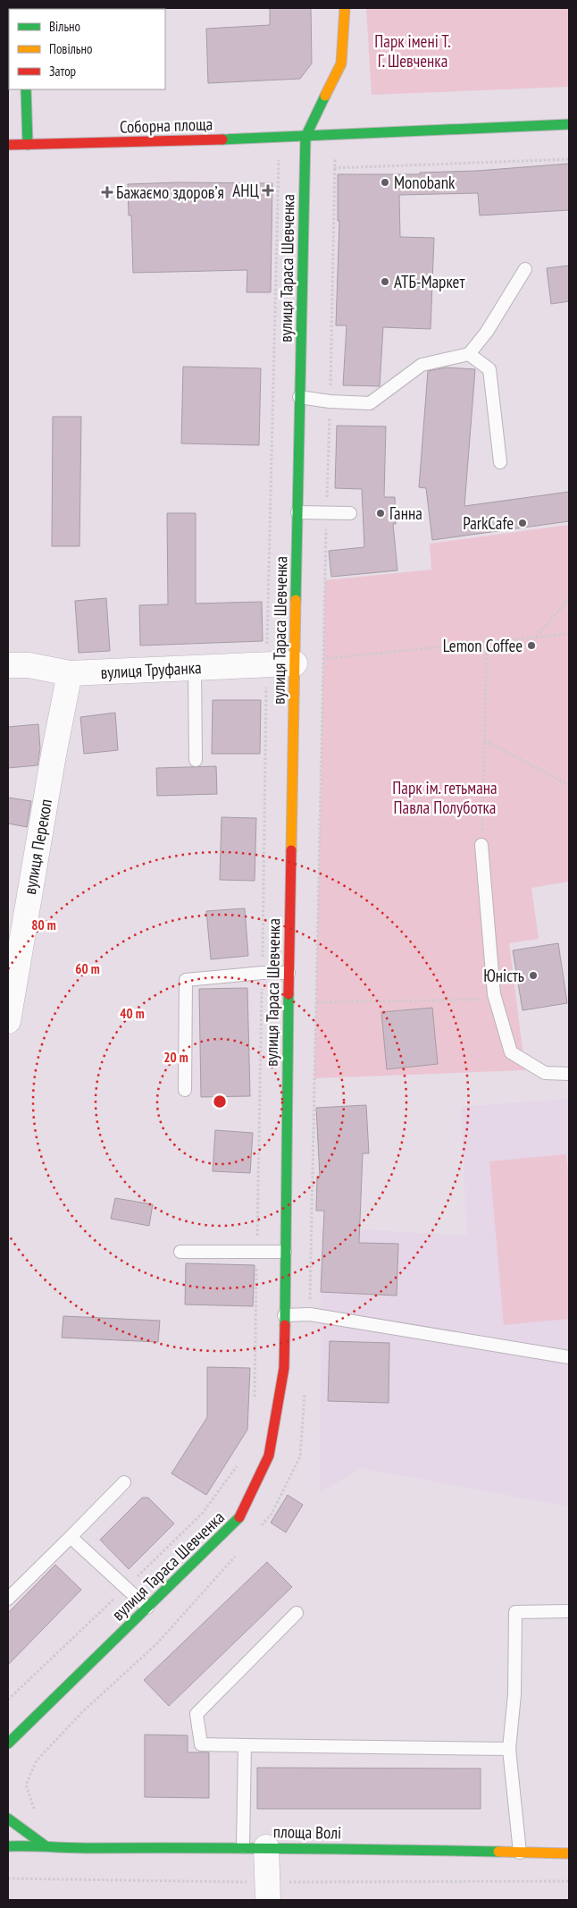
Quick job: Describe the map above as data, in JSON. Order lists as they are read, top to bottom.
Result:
{
  "streets": {
    "main road": ["Соборна площа", "вулиця Тараса Шевченка", "площа Волі"],
    "street": ["вулиця Труфанка", "вулиця Перекоп"]
  },
  "crossings": [
    ["Соборна площа", "вулиця Тараса Шевченка"],
    ["вулиця Тараса Шевченка", "вулиця Труфанка"],
    ["вулиця Труфанка", "вулиця Перекоп"]
  ],
  "parks": ["Парк імені Т. Г. Шевченка", "Парк ім. гетьмана Павла Полуботка"],
  "places": {
    "other": [
      "Monobank",
      "АТБ-Маркет",
      "Ганна",
      "ParkCafe",
      "Lemon Coffee",
      "Юність"
    ],
    "health": ["АНЦ", "Бажаємо здоровʼя"]
  },
  "legend": ["Вільно", "Повільно", "Затор"],
  "rings": [
    "80 m",
    "60 m",
    "40 m",
    "20 m"
  ]
}
